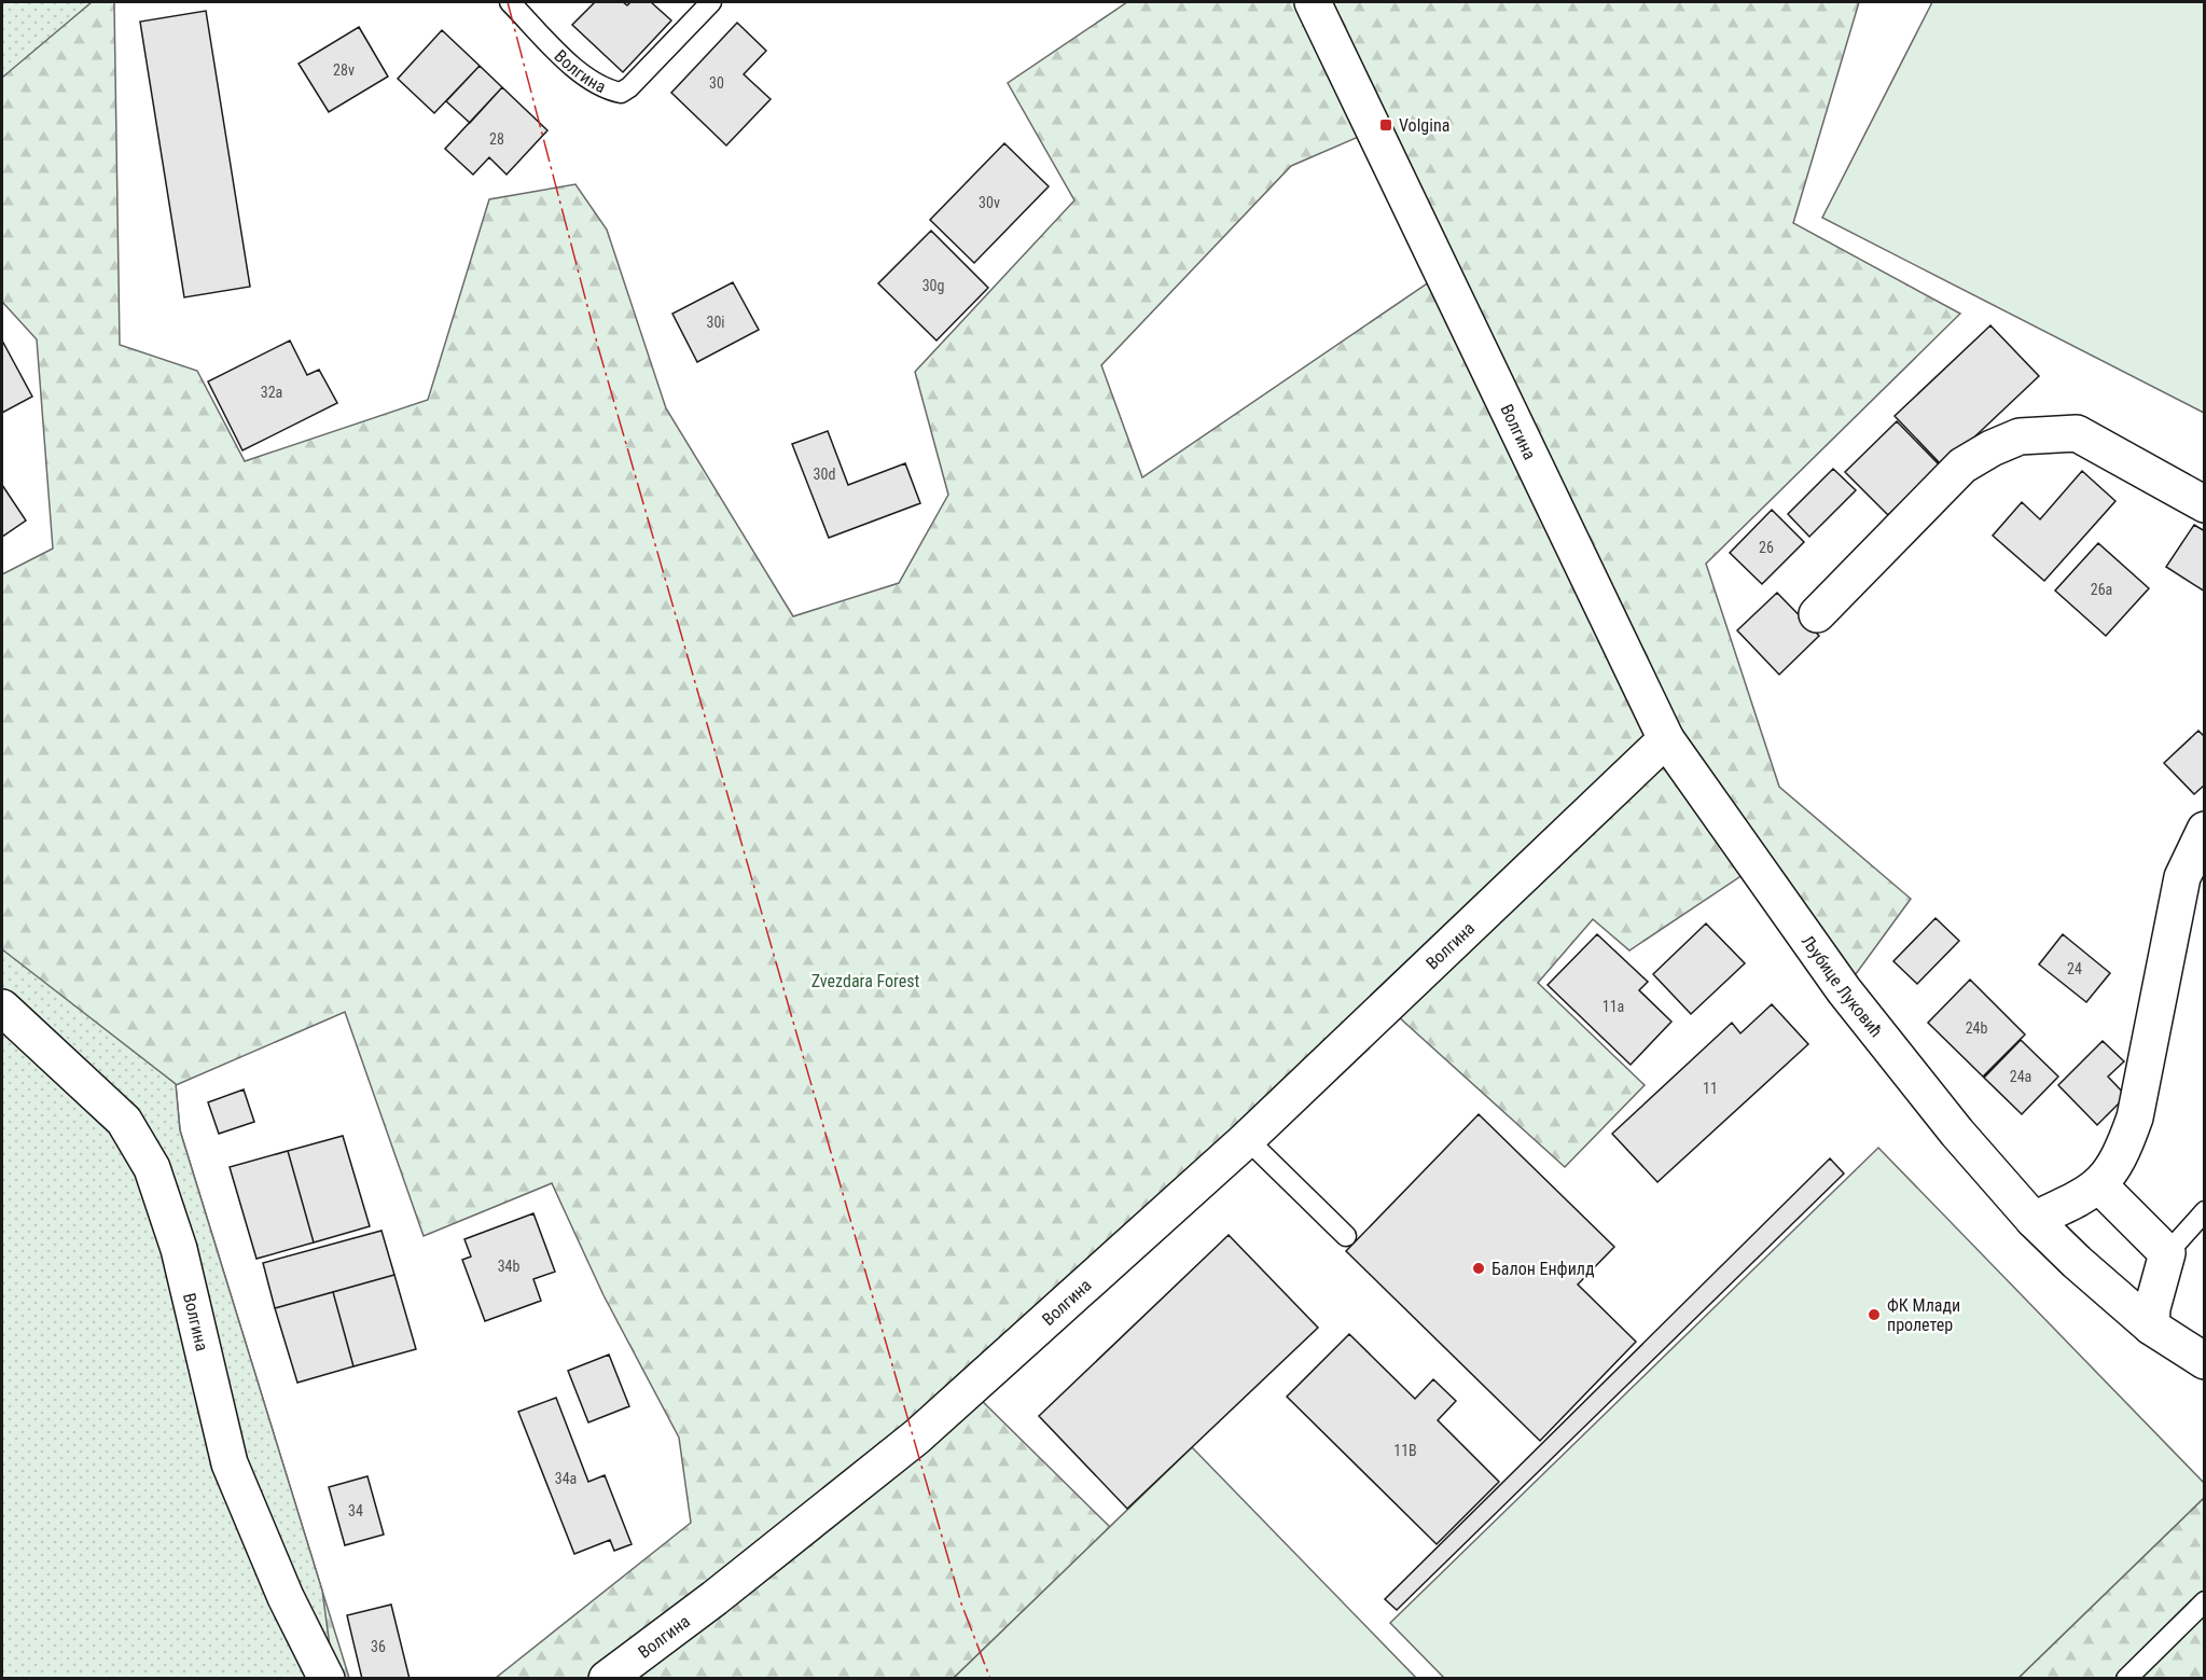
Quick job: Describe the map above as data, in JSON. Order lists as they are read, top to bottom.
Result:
{
  "streets": {
    "street": ["Волгина", "Љубице Луковић"]
  },
  "crossings": [
    ["Волгина", "Љубице Луковић"]
  ],
  "parks": ["Zvezdara Forest"],
  "places": {
    "transit": ["Volgina"],
    "other": ["Балон Енфилд", "ФК Млади пролетер"]
  },
  "house_numbers": [
    "28v",
    "30",
    "28",
    "30v",
    "30g",
    "30i",
    "32a",
    "30d",
    "26",
    "26a",
    "24",
    "11a",
    "24b",
    "24a",
    "11",
    "34b",
    "11B",
    "34a",
    "34",
    "36"
  ]
}
